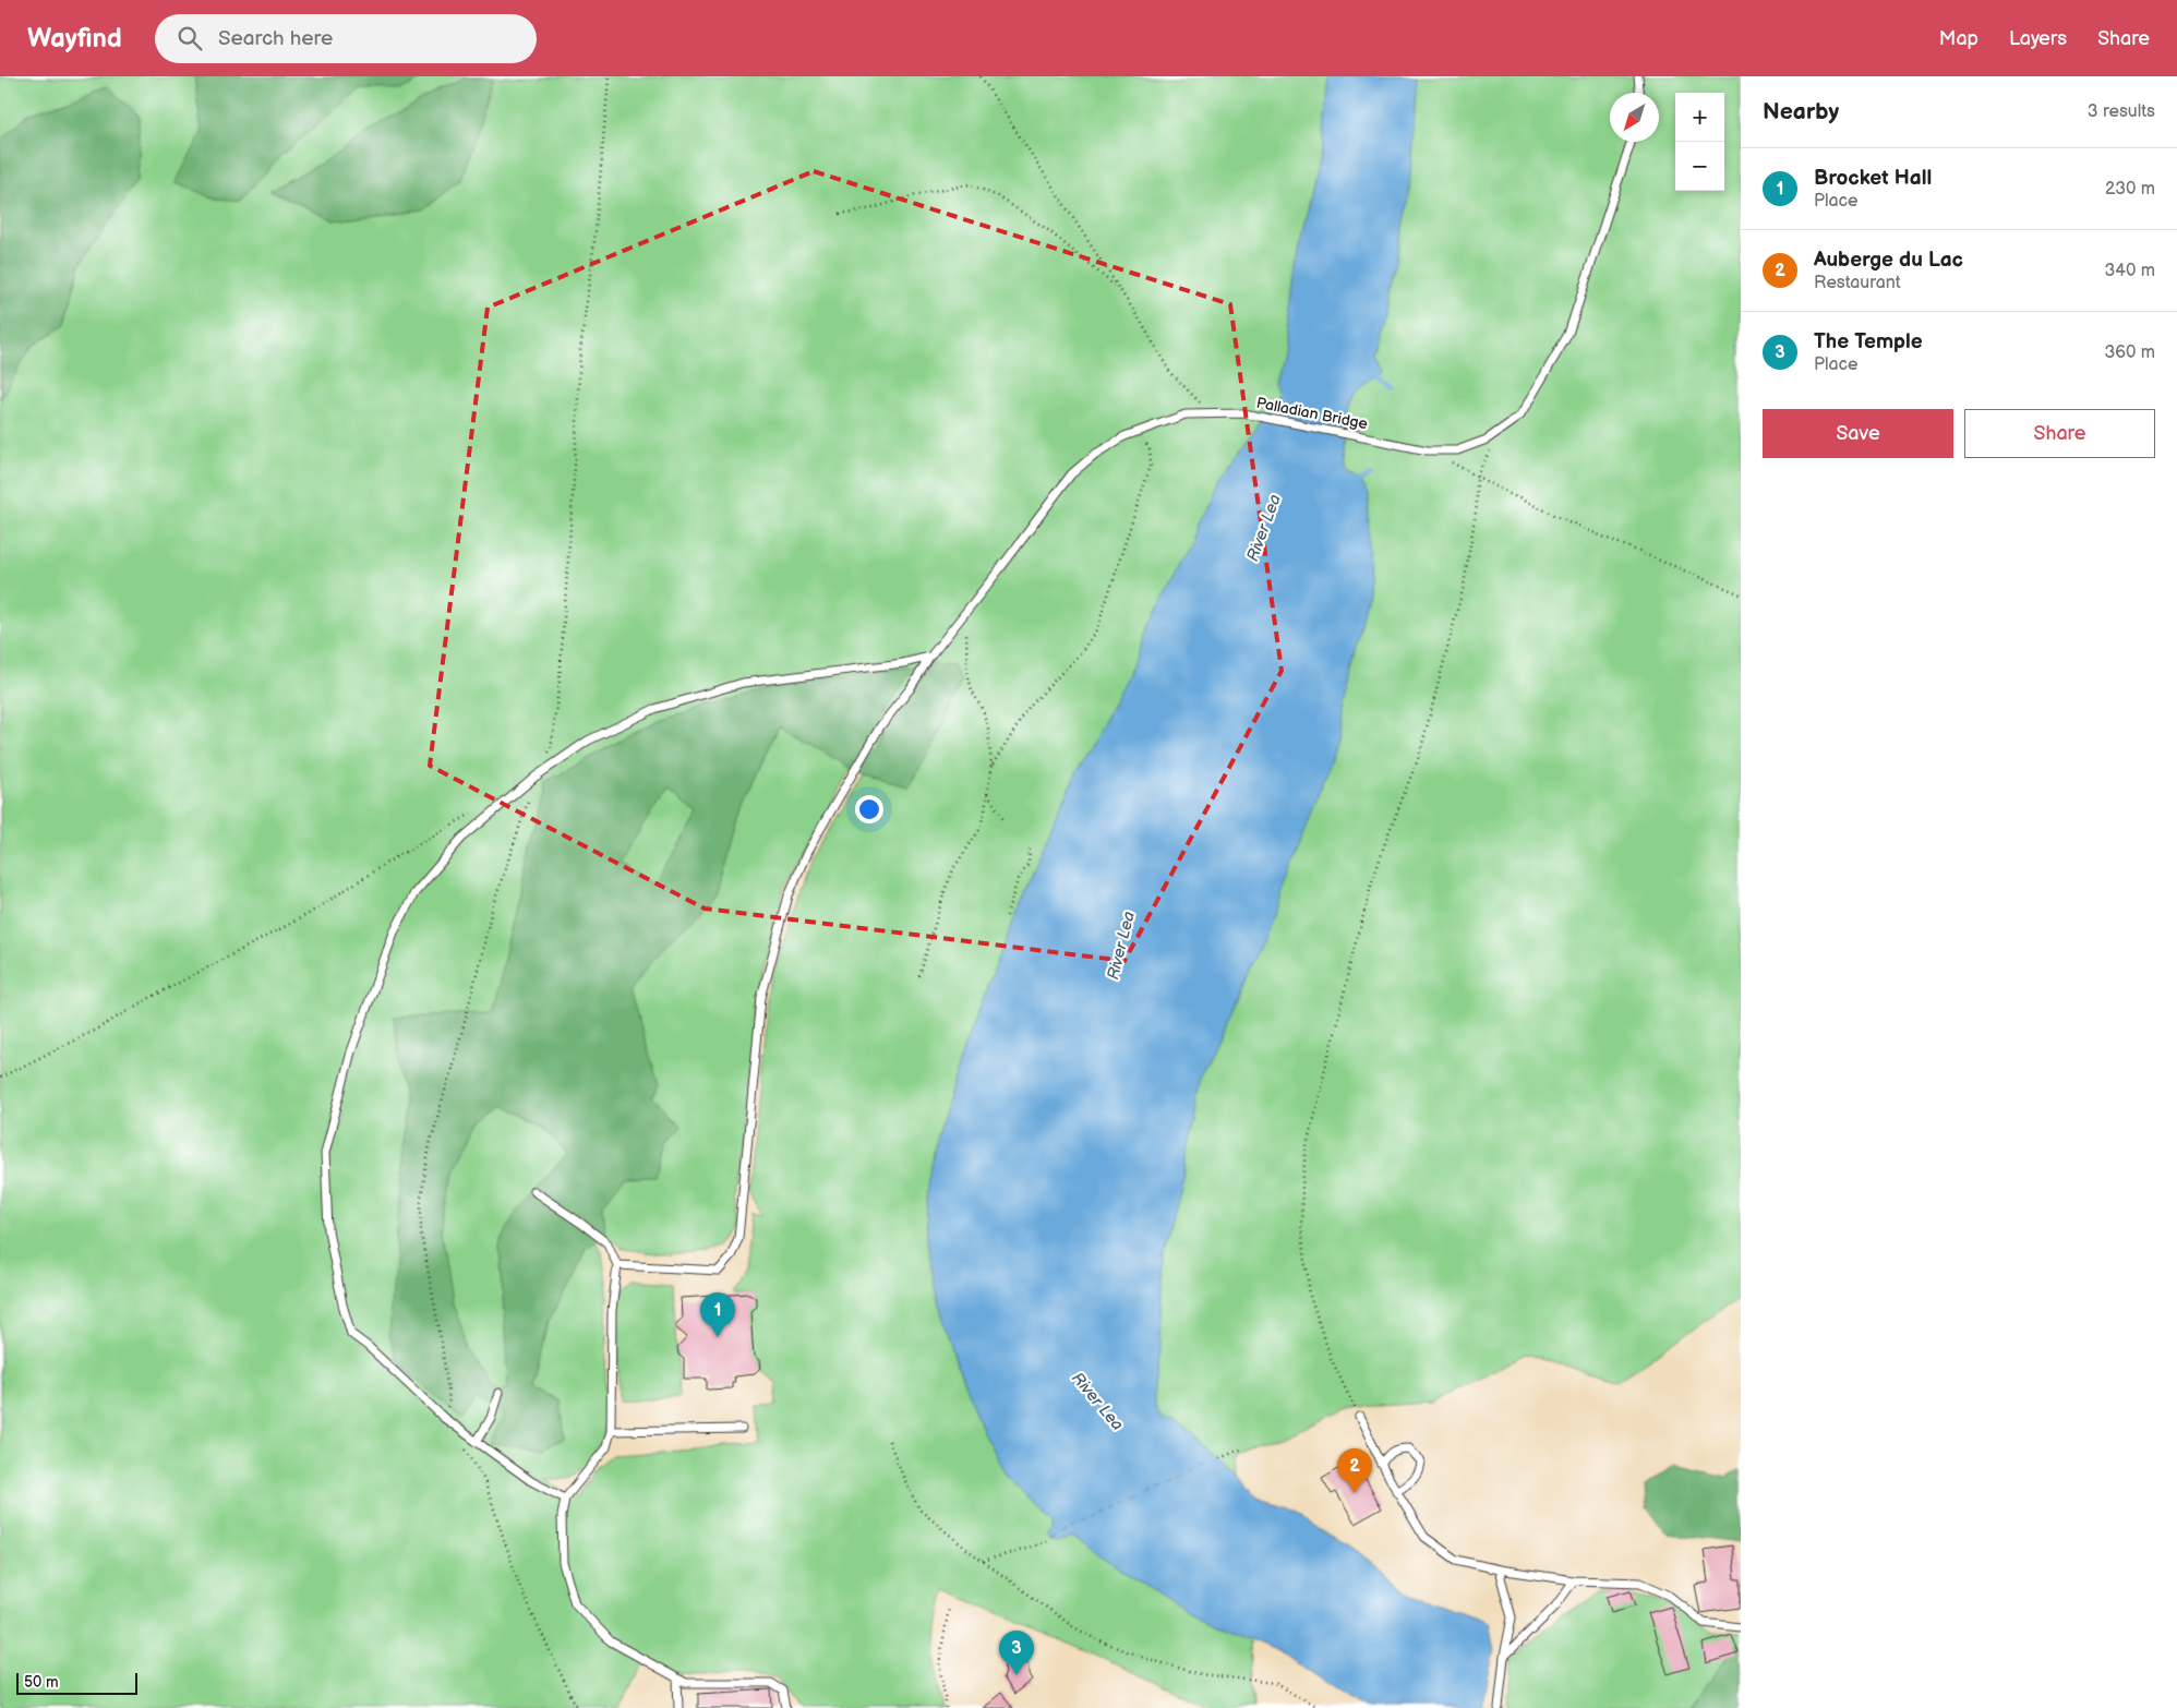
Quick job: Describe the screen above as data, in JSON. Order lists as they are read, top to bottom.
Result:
{
  "streets": {
    "lane": ["Palladian Bridge"]
  },
  "water": ["River Lea"],
  "scale_bar": "50 m",
  "north": "bottom left",
  "page": {
    "header": "Wayfind",
    "search": "Search here",
    "nav": ["Map", "Layers", "Share"],
    "heading": ["Nearby", "3 results"],
    "map_buttons": ["+", "−"],
    "list": [
      {
        "mark": "1",
        "name": "Brocket Hall",
        "note": "Place",
        "value": "230 m"
      },
      {
        "mark": "2",
        "name": "Auberge du Lac",
        "note": "Restaurant",
        "value": "340 m"
      },
      {
        "mark": "3",
        "name": "The Temple",
        "note": "Place",
        "value": "360 m"
      }
    ],
    "buttons": ["Save", "Share"],
    "pins": ["1", "2", "3"],
    "scale": "50 m"
  }
}
